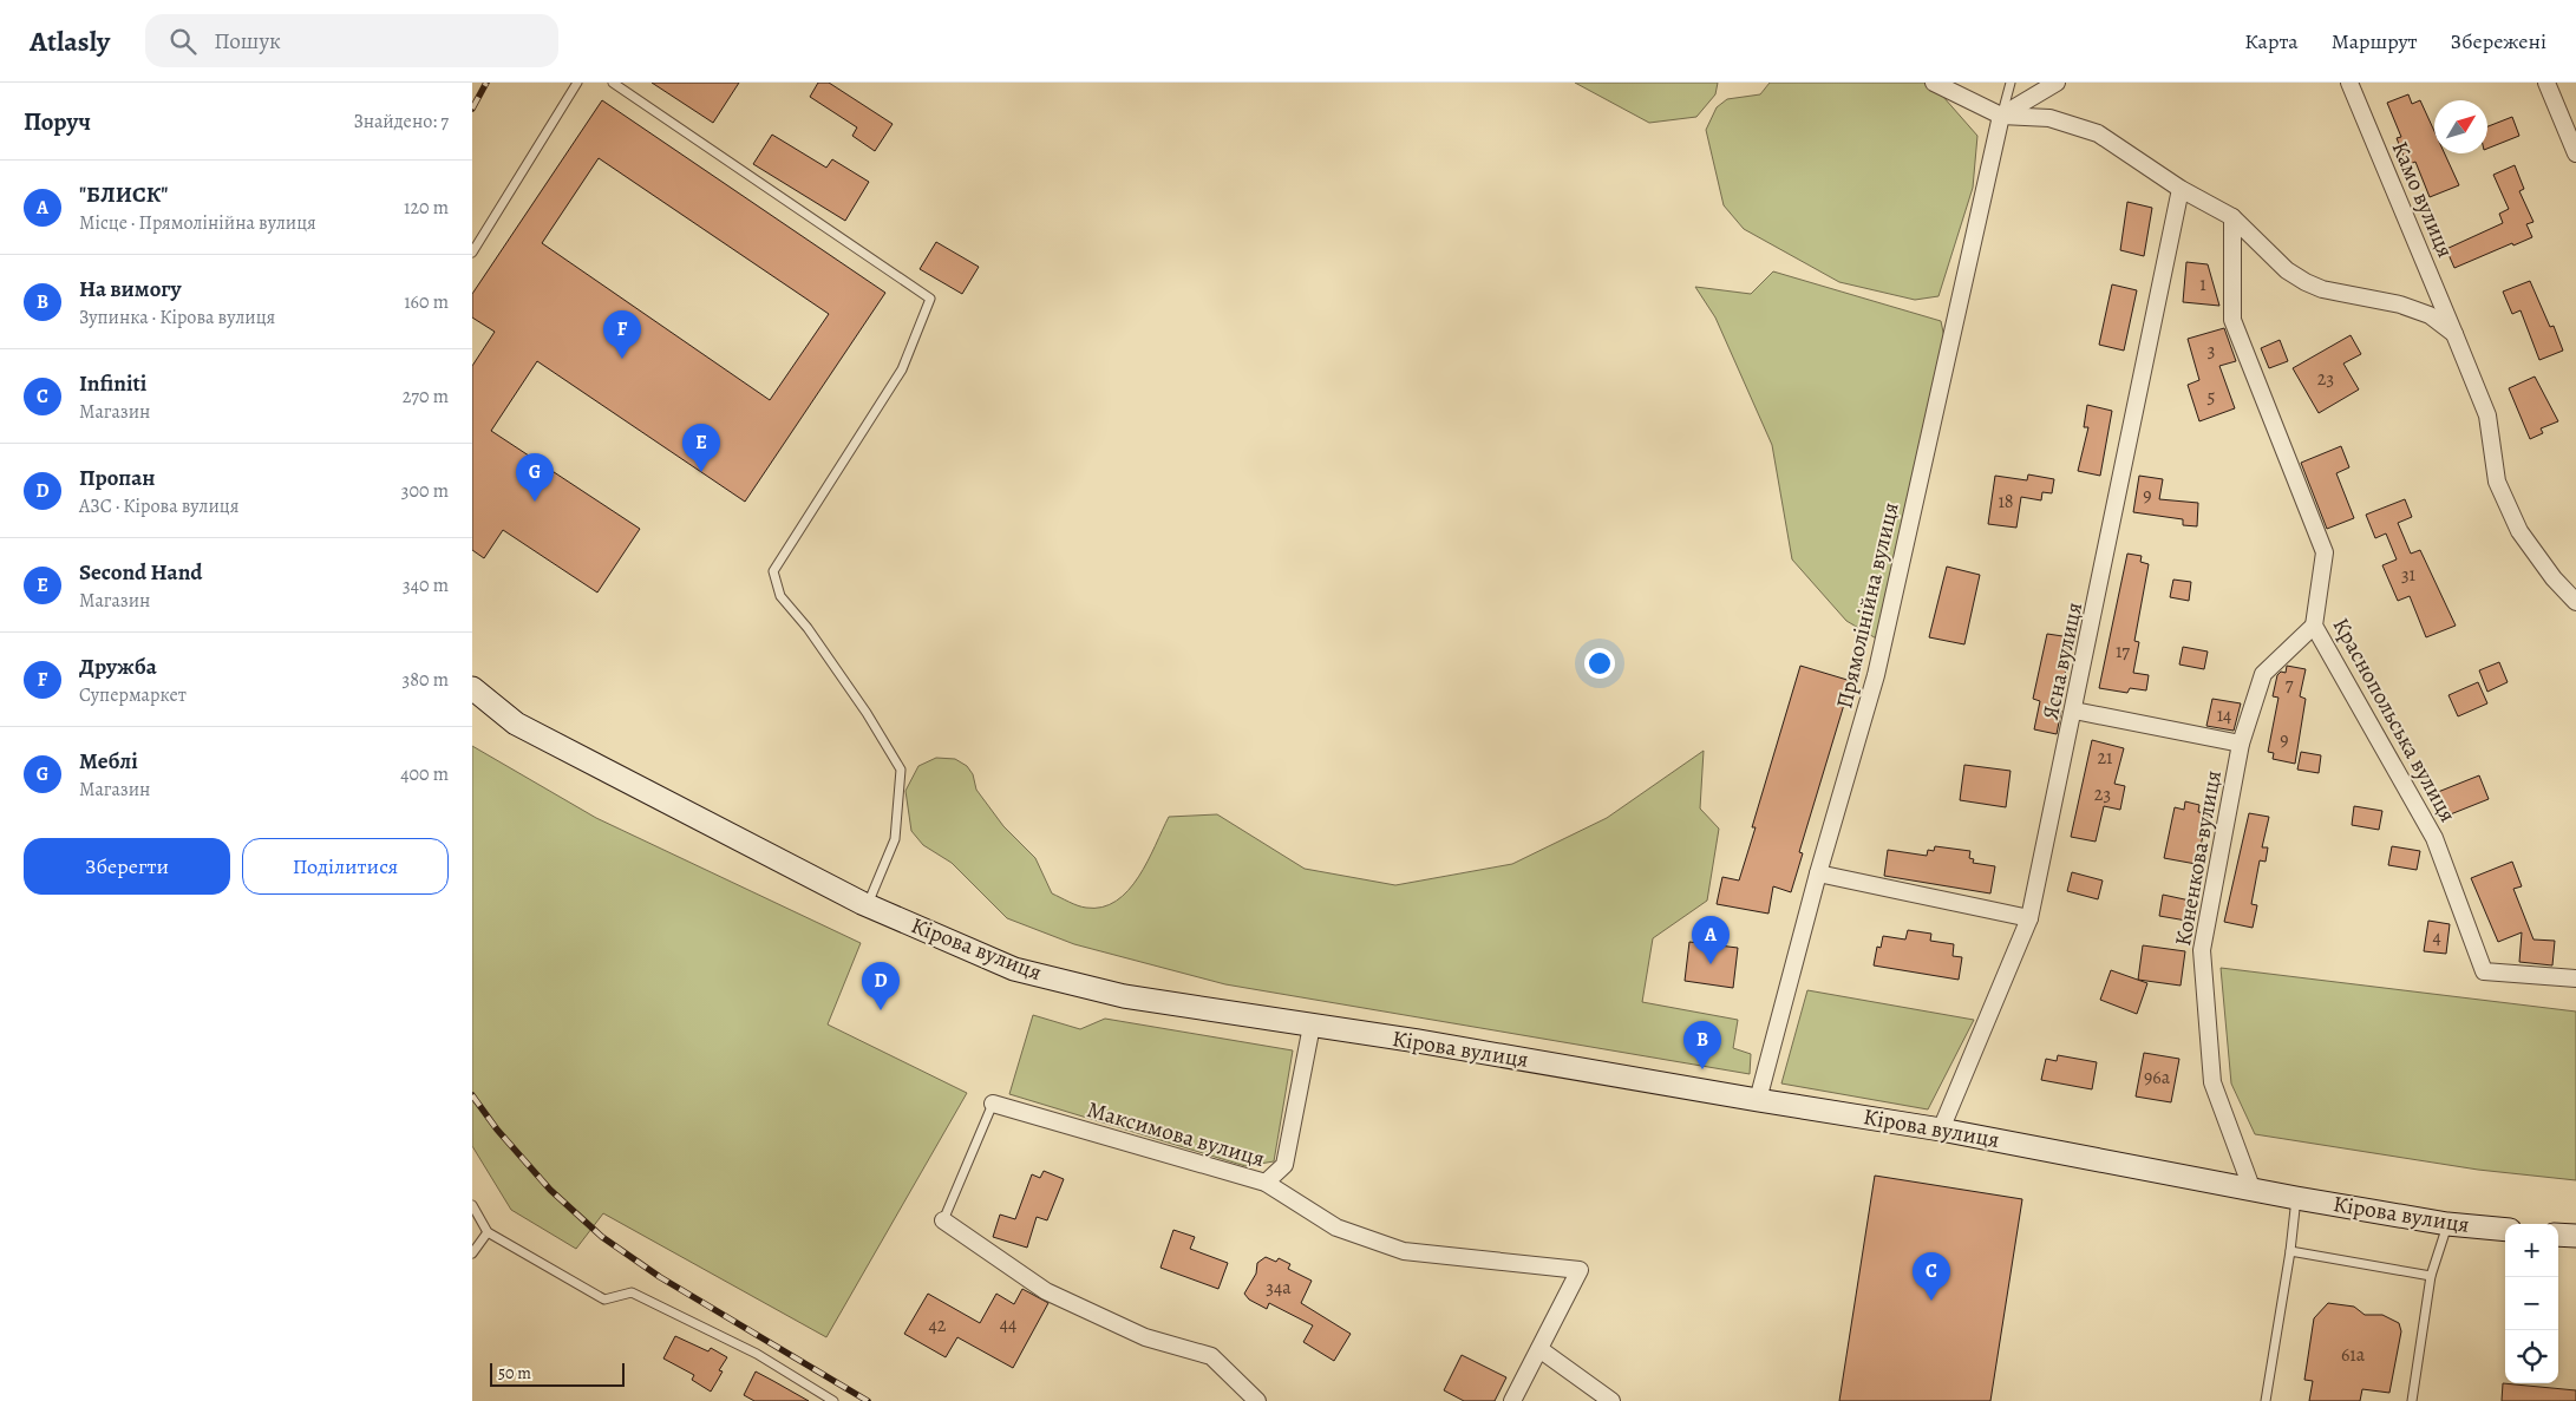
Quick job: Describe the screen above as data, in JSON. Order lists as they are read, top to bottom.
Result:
{
  "streets": {
    "main road": ["Кірова вулиця"],
    "street": [
      "Камо вулиця",
      "Прямолінійна вулиця",
      "Ясна вулиця",
      "Краснопольська вулиця",
      "Коненкова вулиця",
      "Максимова вулиця"
    ]
  },
  "crossings": [
    ["Прямолінійна вулиця", "Кірова вулиця"],
    ["Ясна вулиця", "Кірова вулиця"],
    ["Краснопольська вулиця", "Коненкова вулиця"],
    ["Коненкова вулиця", "Кірова вулиця"]
  ],
  "house_numbers": [
    "1",
    "3",
    "23",
    "5",
    "9",
    "18",
    "31",
    "17",
    "7",
    "14",
    "9",
    "21",
    "23",
    "4",
    "96а",
    "34а",
    "44",
    "42",
    "61а"
  ],
  "scale_bar": "50 m",
  "north": "top right",
  "page": {
    "header": "Atlasly",
    "search": "Пошук",
    "nav": ["Карта", "Маршрут", "Збережені"],
    "heading": ["Поруч", "Знайдено: 7"],
    "list": [
      {
        "mark": "A",
        "name": "\"БЛИСК\"",
        "note": "Місце · Прямолінійна вулиця",
        "value": "120 m"
      },
      {
        "mark": "B",
        "name": "На вимогу",
        "note": "Зупинка · Кірова вулиця",
        "value": "160 m"
      },
      {
        "mark": "C",
        "name": "Infiniti",
        "note": "Магазин",
        "value": "270 m"
      },
      {
        "mark": "D",
        "name": "Пропан",
        "note": "АЗС · Кірова вулиця",
        "value": "300 m"
      },
      {
        "mark": "E",
        "name": "Second Hand",
        "note": "Магазин",
        "value": "340 m"
      },
      {
        "mark": "F",
        "name": "Дружба",
        "note": "Супермаркет",
        "value": "380 m"
      },
      {
        "mark": "G",
        "name": "Меблі",
        "note": "Магазин",
        "value": "400 m"
      }
    ],
    "pins": [
      "F",
      "E",
      "G",
      "A",
      "D",
      "B",
      "C"
    ],
    "buttons": ["Зберегти", "Поділитися"],
    "map_buttons": ["+", "−"],
    "scale": "50 m"
  }
}
